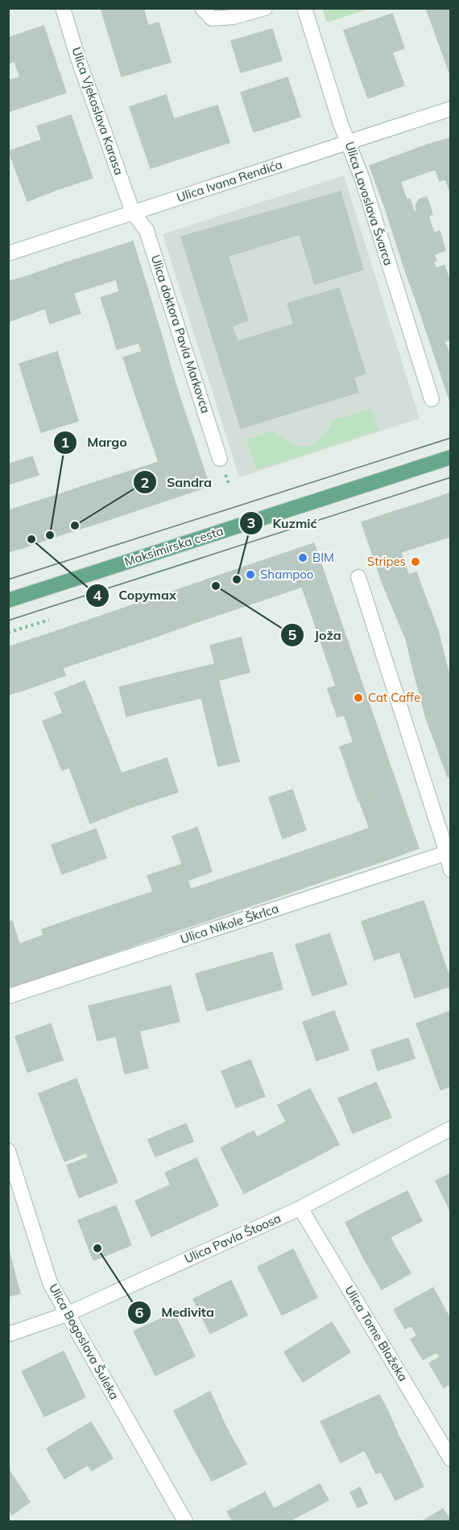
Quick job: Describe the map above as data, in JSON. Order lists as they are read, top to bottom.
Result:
{
  "streets": {
    "main road": ["Maksimirska cesta"],
    "street": [
      "Ulica Vjekoslava Karasa",
      "Ulica Ivana Rendića",
      "Ulica Lavoslava Švarca",
      "Ulica doktora Pavla Markovca",
      "Ulica Nikole Škrlca",
      "Ulica Pavla Štoosa",
      "Ulica Tome Blažeka",
      "Ulica Bogoslava Šuleka"
    ]
  },
  "crossings": [
    ["Ulica Vjekoslava Karasa", "Ulica Ivana Rendića"],
    ["Ulica Vjekoslava Karasa", "Ulica doktora Pavla Markovca"],
    ["Ulica Ivana Rendića", "Ulica Lavoslava Švarca"],
    ["Ulica Ivana Rendića", "Ulica doktora Pavla Markovca"],
    ["Ulica Pavla Štoosa", "Ulica Tome Blažeka"],
    ["Ulica Pavla Štoosa", "Ulica Bogoslava Šuleka"]
  ],
  "places": [
    "Sandra",
    "Margo",
    "Copymax",
    "BIM",
    "Stripes",
    "Shampoo",
    "Kuzmić",
    "Joža",
    "Cat Caffe",
    "Medivita"
  ]
}
